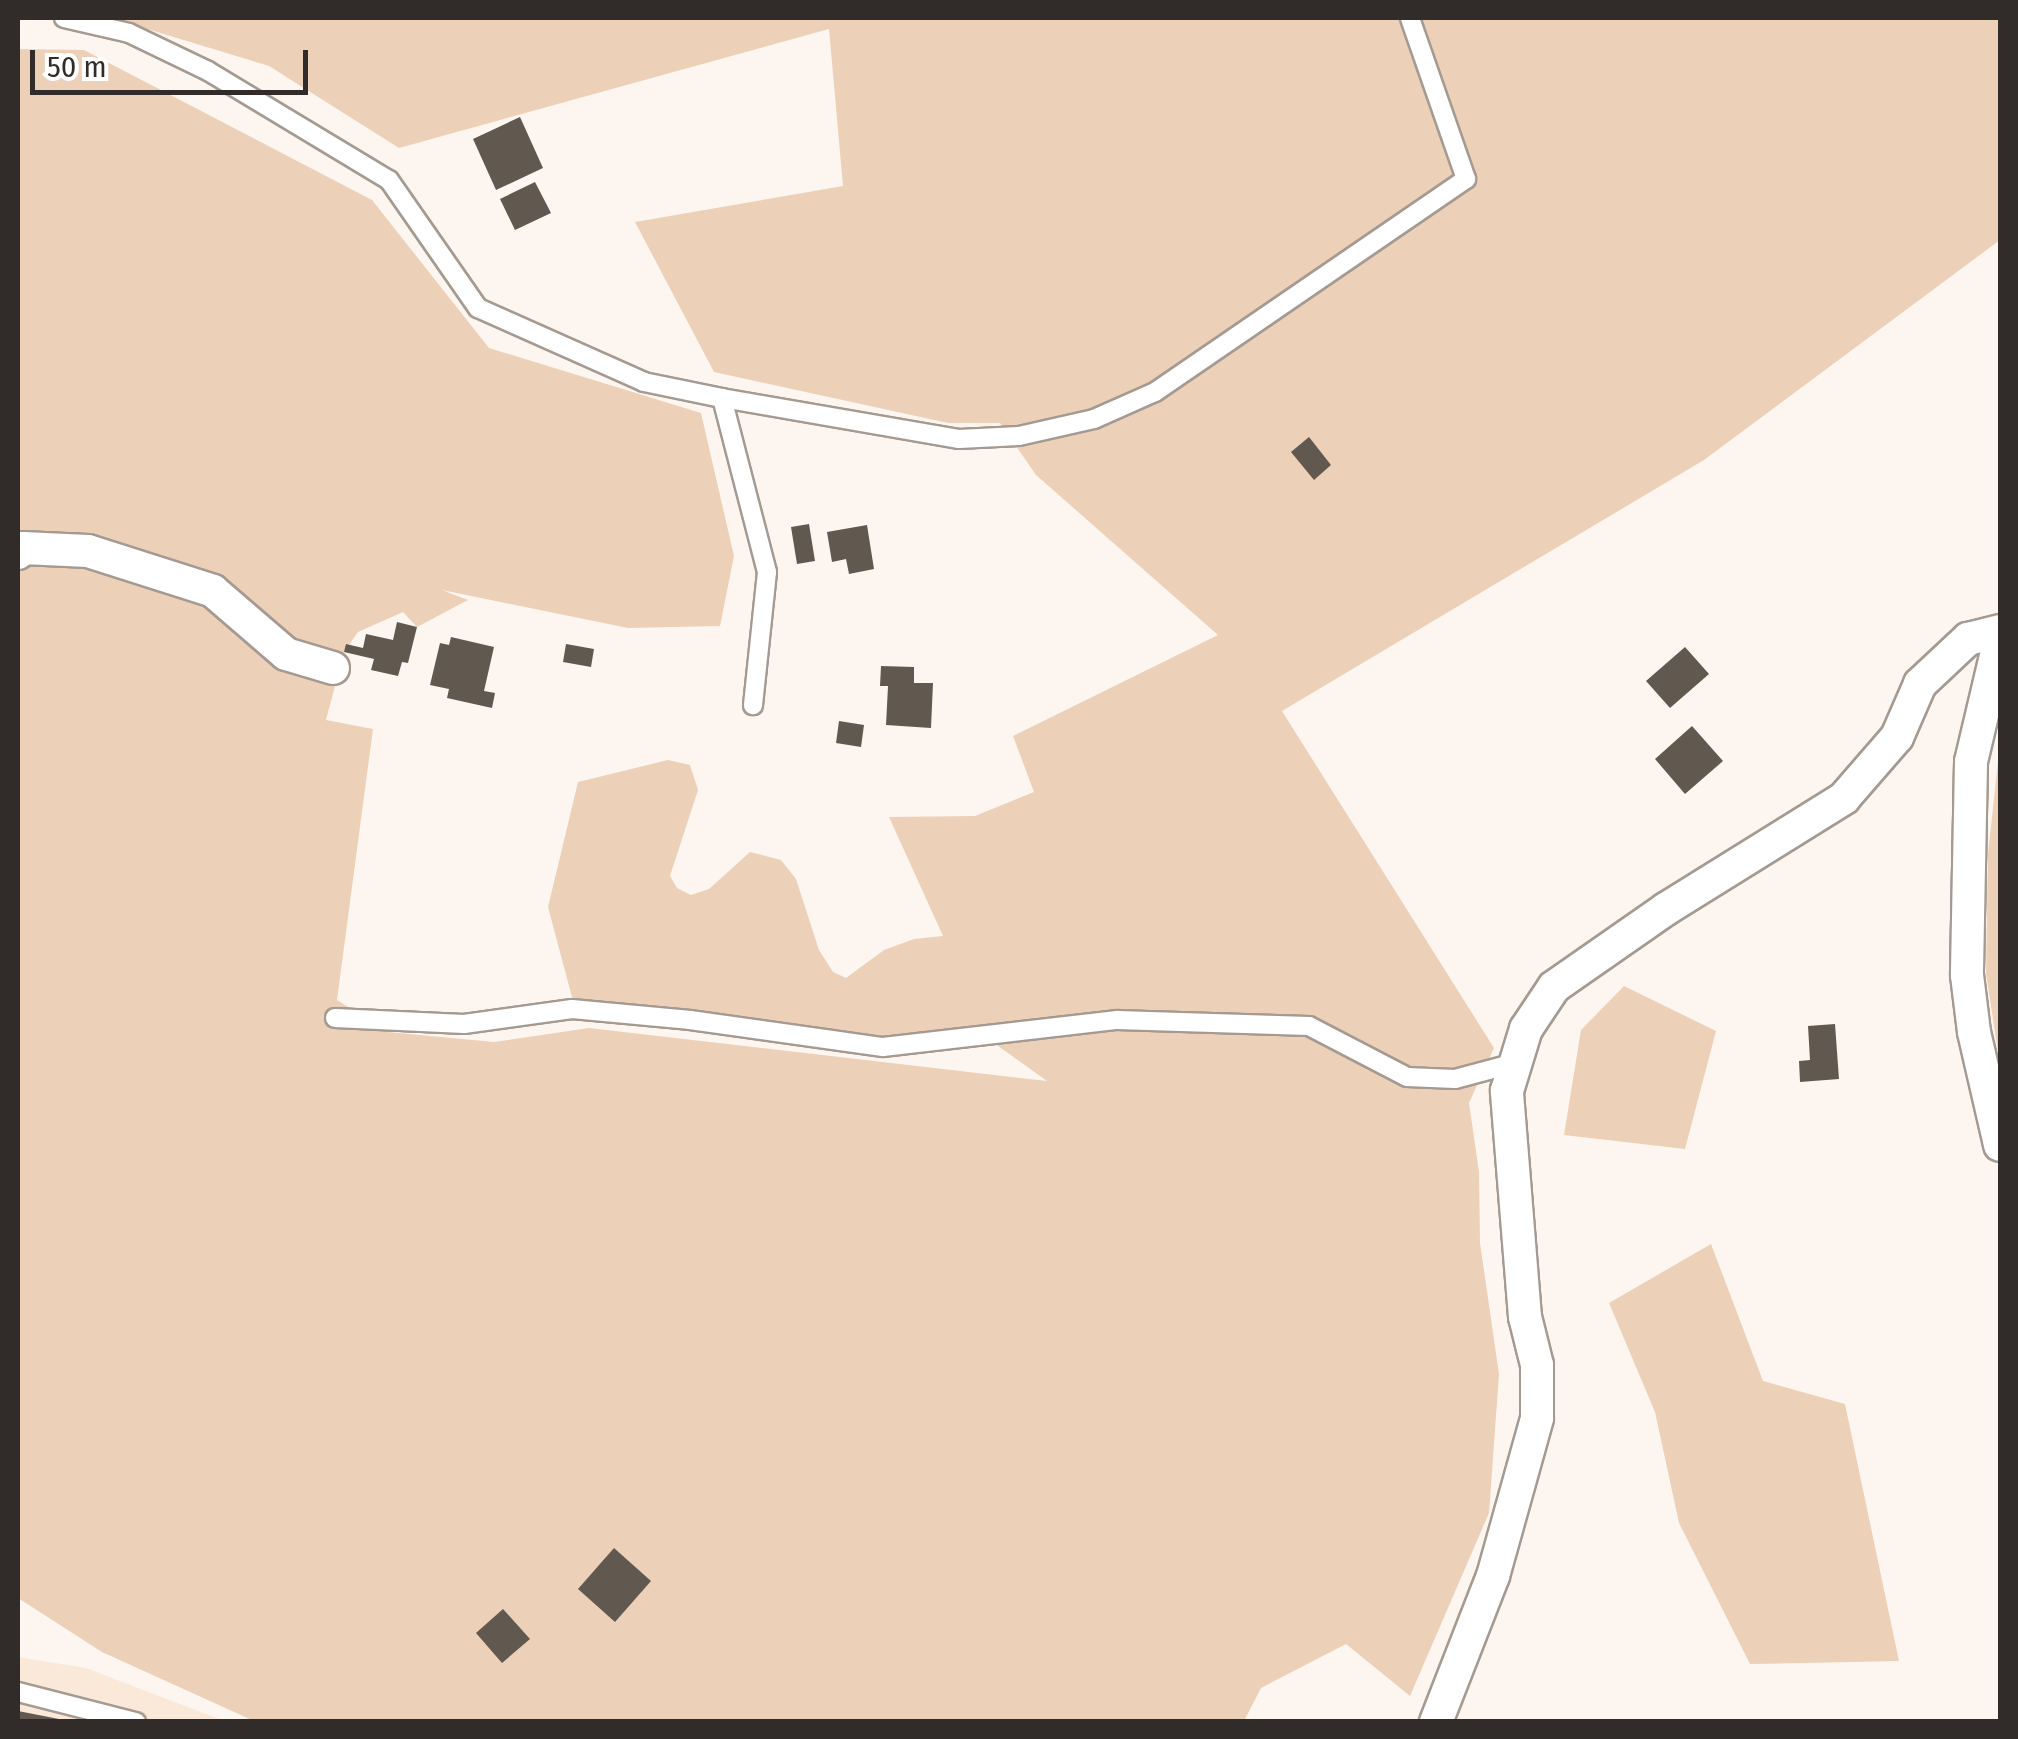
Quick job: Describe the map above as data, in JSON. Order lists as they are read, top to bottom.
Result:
{
  "scale_bar": "50 m"
}
